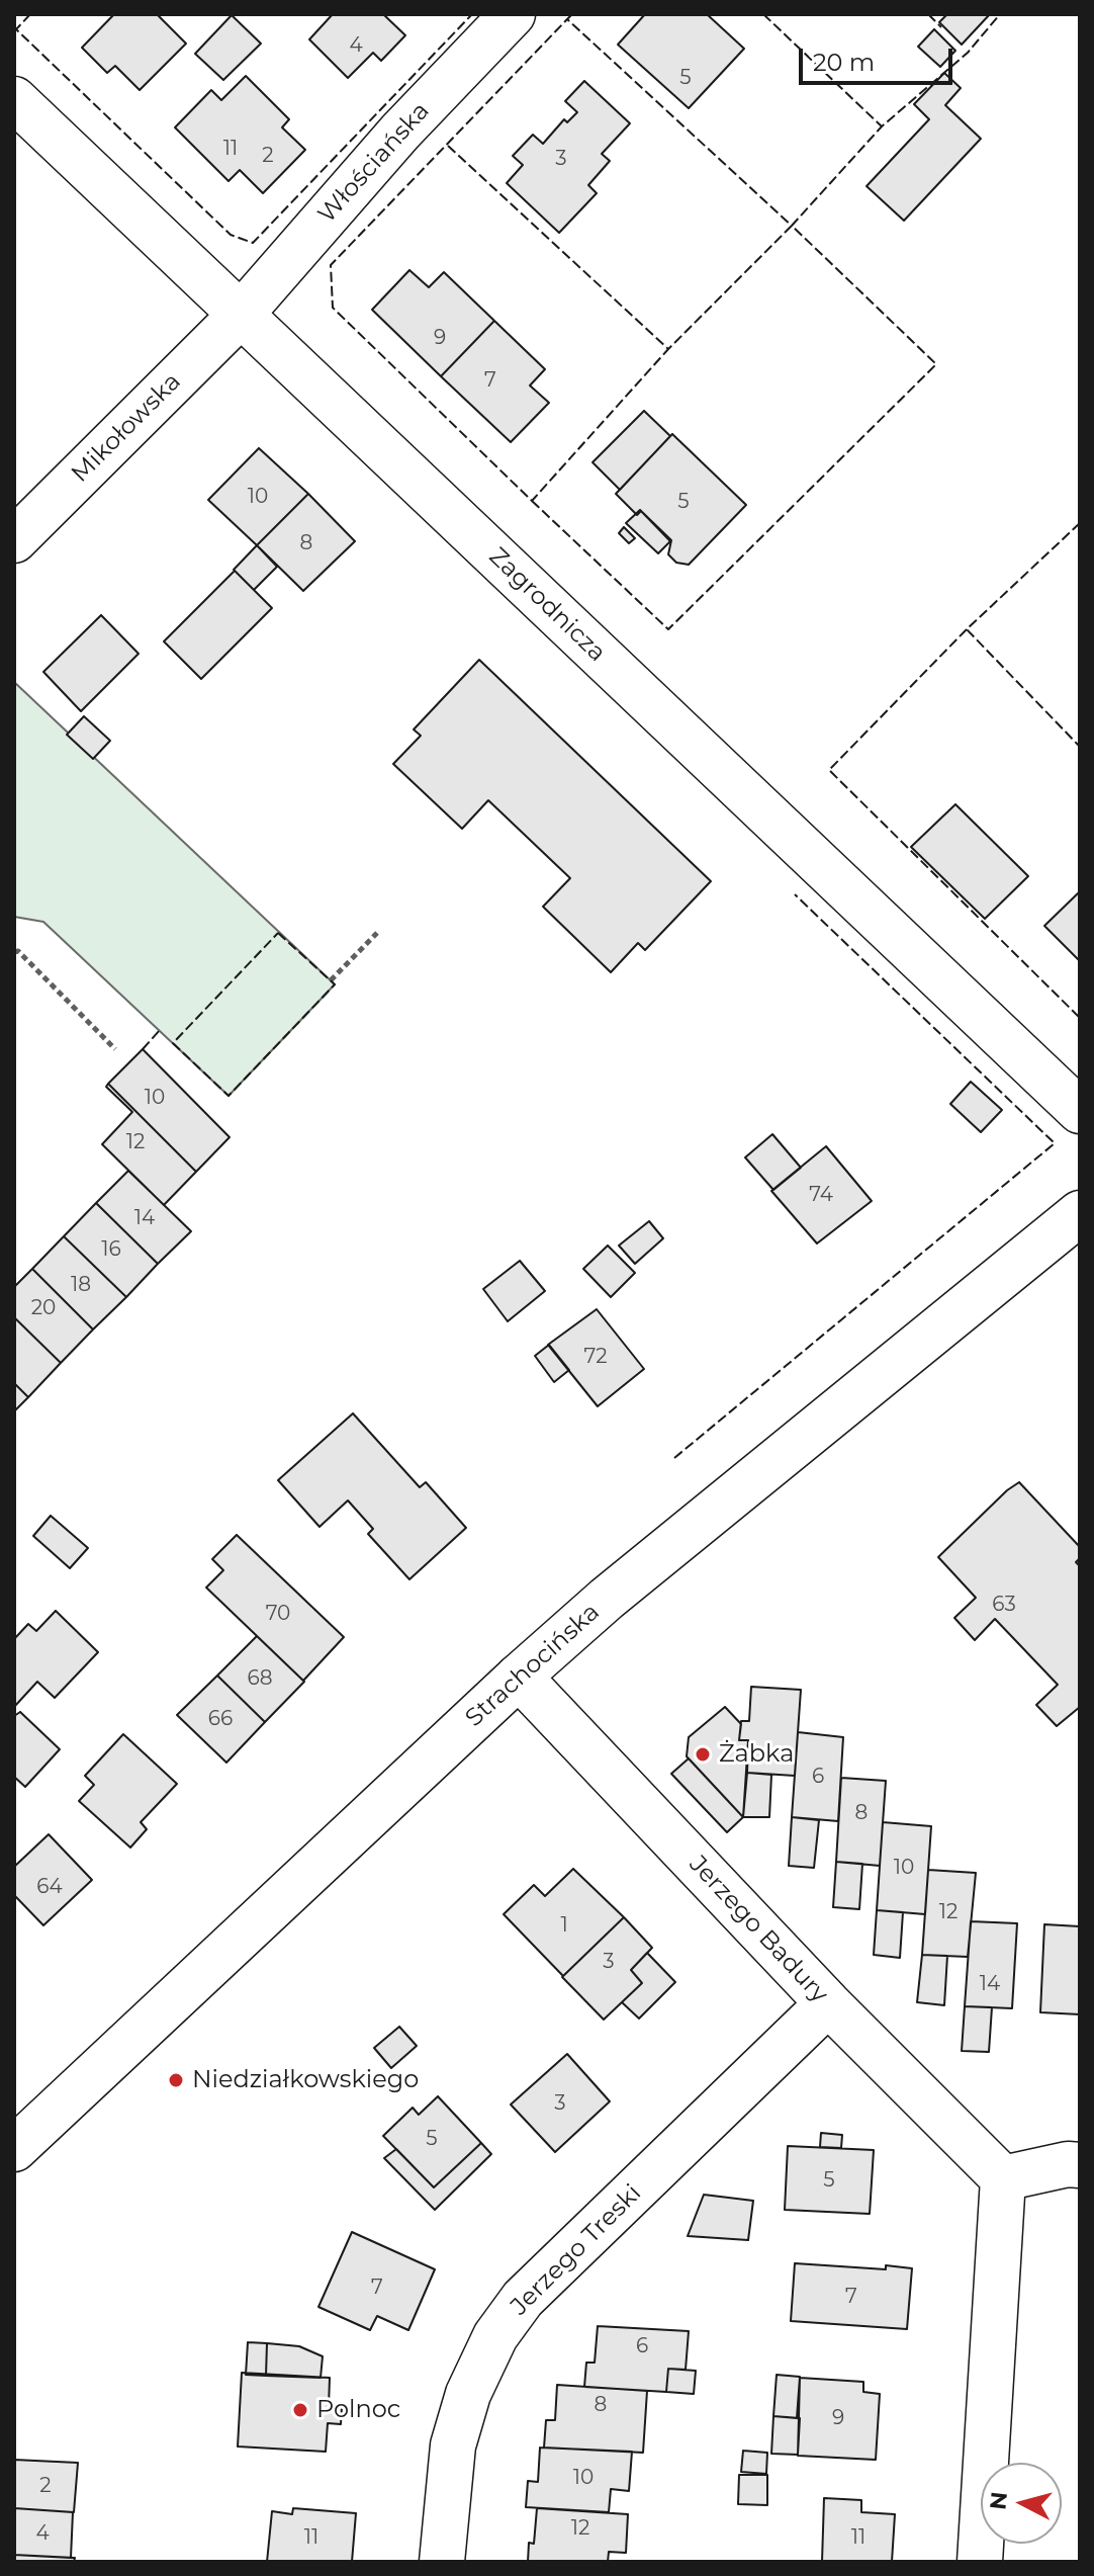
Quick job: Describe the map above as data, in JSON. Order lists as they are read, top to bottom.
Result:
{
  "streets": {
    "street": [
      "Włościańska",
      "Mikołowska",
      "Zagrodnicza",
      "Strachocińska",
      "Jerzego Badury",
      "Jerzego Treski"
    ]
  },
  "crossings": [
    ["Włościańska", "Mikołowska"],
    ["Włościańska", "Zagrodnicza"],
    ["Mikołowska", "Zagrodnicza"],
    ["Strachocińska", "Jerzego Badury"],
    ["Jerzego Badury", "Jerzego Treski"]
  ],
  "places": ["Żabka", "Niedziałkowskiego", "Polnoc"],
  "house_numbers": [
    "4",
    "5",
    "11",
    "2",
    "3",
    "9",
    "7",
    "10",
    "5",
    "8",
    "10",
    "12",
    "74",
    "14",
    "16",
    "18",
    "20",
    "72",
    "63",
    "70",
    "68",
    "66",
    "6",
    "8",
    "10",
    "64",
    "12",
    "1",
    "3",
    "14",
    "3",
    "5",
    "5",
    "7",
    "7",
    "6",
    "8",
    "9",
    "10",
    "2",
    "12",
    "4",
    "11",
    "11"
  ],
  "scale_bar": "20 m",
  "north": "left"
}
